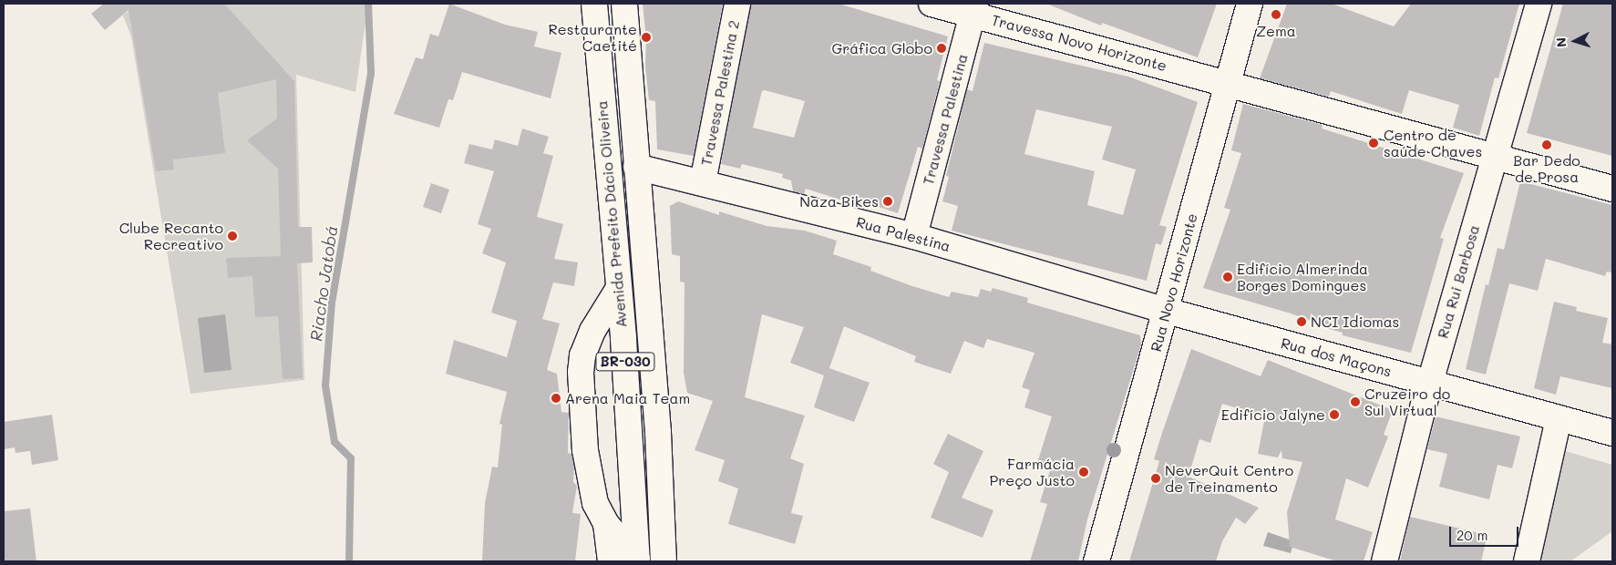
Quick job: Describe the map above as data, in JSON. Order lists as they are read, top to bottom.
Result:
{
  "streets": {
    "street": [
      "Travessa Novo Horizonte",
      "Travessa Palestina 2",
      "Travessa Palestina",
      "Avenida Prefeito Dácio Oliveira",
      "Rua Palestina",
      "Rua Rui Barbosa",
      "Rua Novo Horizonte",
      "Rua dos Maçons",
      "BR-030"
    ]
  },
  "crossings": [
    ["Travessa Novo Horizonte", "Travessa Palestina"],
    ["Travessa Novo Horizonte", "Rua Rui Barbosa"],
    ["Travessa Novo Horizonte", "Rua Novo Horizonte"],
    ["Travessa Palestina 2", "Rua Palestina"],
    ["Travessa Palestina", "Rua Palestina"],
    ["Avenida Prefeito Dácio Oliveira", "Rua Palestina"],
    ["Rua Palestina", "Rua Novo Horizonte"],
    ["Rua Palestina", "Rua dos Maçons"],
    ["Rua Rui Barbosa", "Rua dos Maçons"],
    ["Rua Novo Horizonte", "Rua dos Maçons"]
  ],
  "water": ["Riacho Jatobá"],
  "places": [
    "Zema",
    "Restaurante Caetité",
    "Gráfica Globo",
    "Centro de saúde Chaves",
    "Bar Dedo de Prosa",
    "Naza Bikes",
    "Clube Recanto Recreativo",
    "Edifício Almerinda Borges Domingues",
    "NCI Idiomas",
    "Arena Maia Team",
    "Cruzeiro do Sul Virtual",
    "Edifício Jalyne",
    "Farmácia Preço Justo",
    "NeverQuit Centro de Treinamento"
  ],
  "scale_bar": "20 m",
  "north": "left"
}
